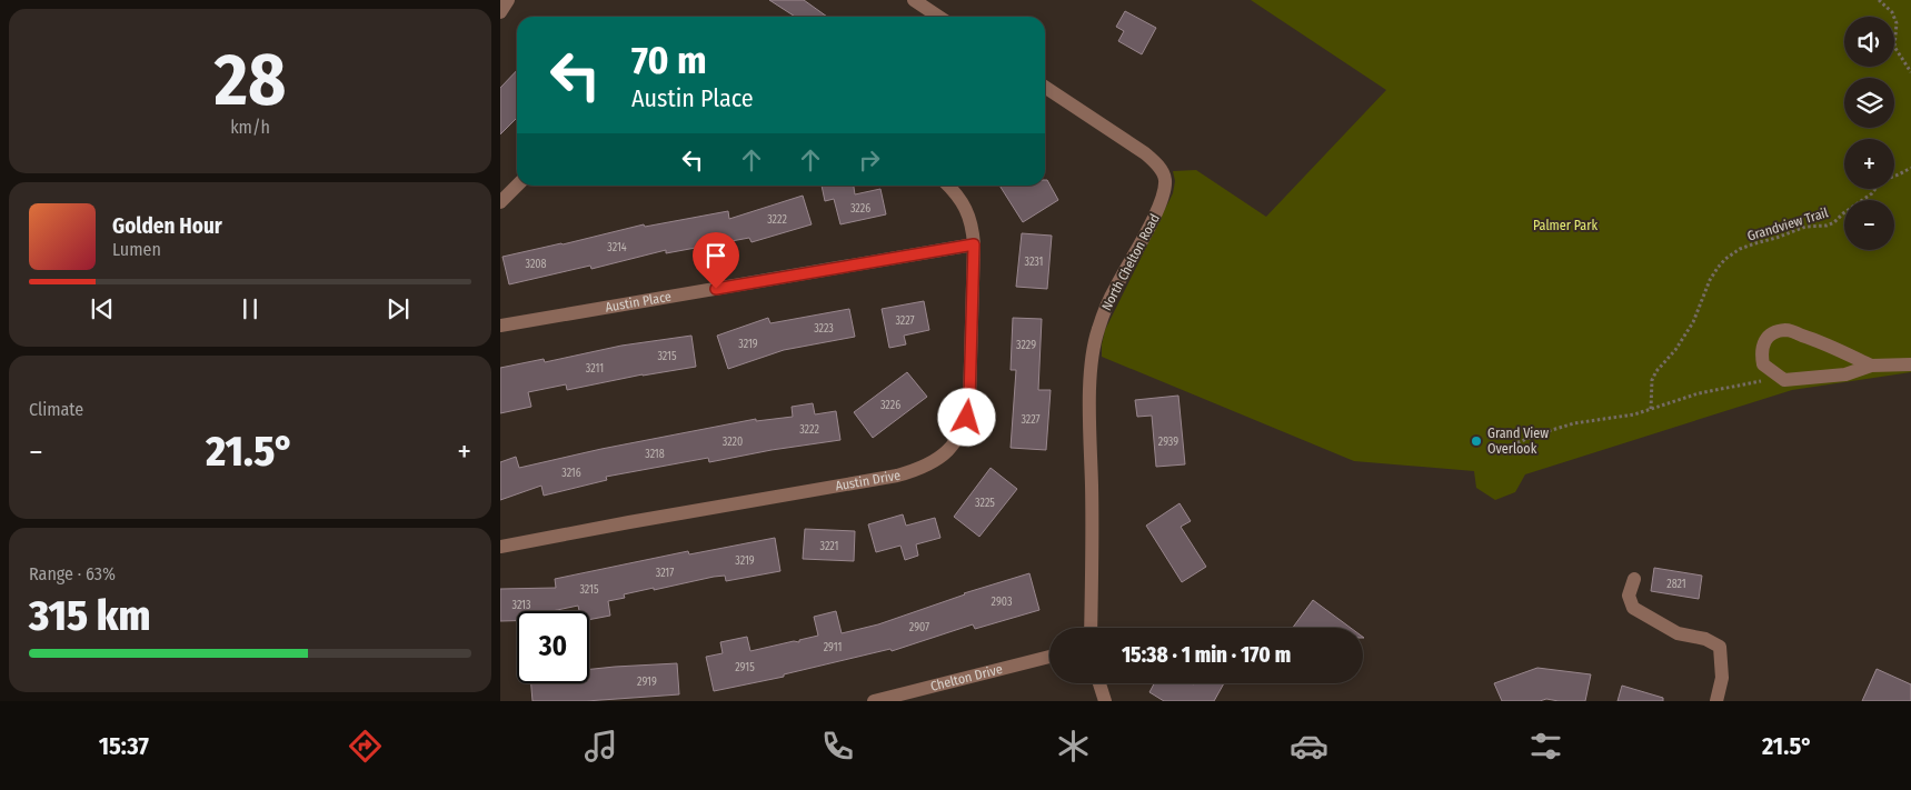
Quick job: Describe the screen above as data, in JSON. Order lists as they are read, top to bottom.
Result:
{
  "streets": {
    "street": [
      "North Chelton Road",
      "Austin Place",
      "Austin Drive",
      "Chelton Drive"
    ],
    "path": ["Grandview Trail"]
  },
  "crossings": [
    ["Austin Place", "Austin Drive"]
  ],
  "parks": ["Palmer Park"],
  "places": ["Grand View Overlook"],
  "house_numbers": [
    "3226",
    "3222",
    "3214",
    "3231",
    "3208",
    "3227",
    "3223",
    "3219",
    "3229",
    "3215",
    "3211",
    "3226",
    "3227",
    "3222",
    "3220",
    "2939",
    "3218",
    "3216",
    "3225",
    "3221",
    "3219",
    "3217",
    "2821",
    "3215",
    "2903",
    "3213",
    "2907",
    "2911",
    "2915",
    "2919"
  ],
  "page": {
    "tile": [
      ["28", "km/h"],
      "Climate",
      ["Range · 63%", "315 km"]
    ],
    "map_buttons": ["+", "−"],
    "turn": ["70 m", "Austin Place"],
    "song": ["Golden Hour", "Lumen"],
    "heat": ["−", "21.5°", "+"],
    "limit": "30",
    "trip": "15:38 · 1 min · 170 m",
    "tabs": ["15:37", "21.5°"]
  }
}
